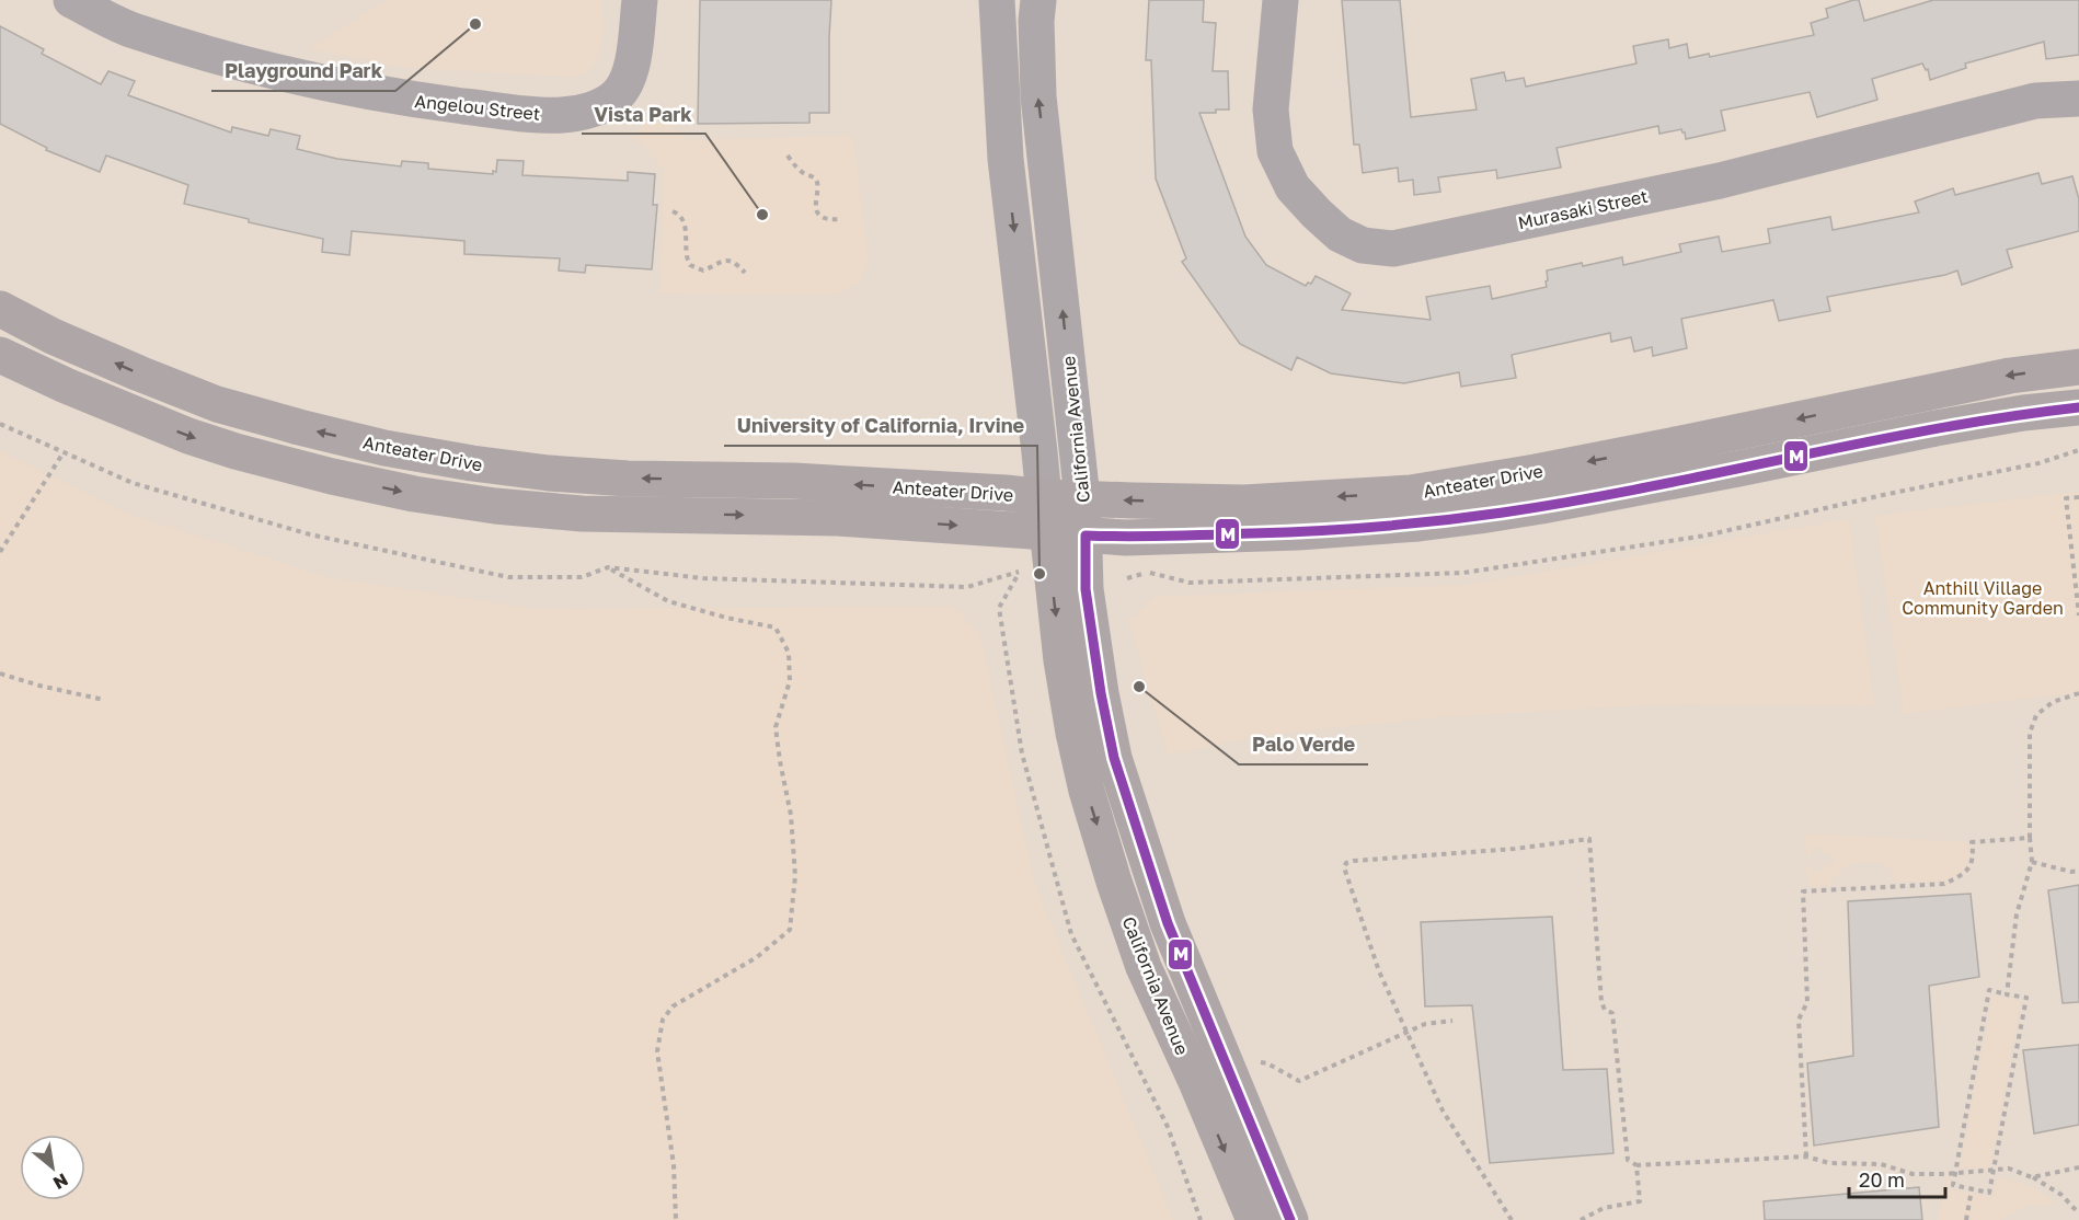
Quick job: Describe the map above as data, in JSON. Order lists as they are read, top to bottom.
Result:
{
  "streets": {
    "main road": ["California Avenue", "Anteater Drive"],
    "street": ["Angelou Street", "Murasaki Street"]
  },
  "crossings": [
    ["California Avenue", "Anteater Drive"]
  ],
  "parks": ["Anthill Village Community Garden"],
  "places": [
    "Playground Park",
    "Vista Park",
    "University of California, Irvine",
    "Palo Verde"
  ],
  "lines": ["transit line M"],
  "scale_bar": "20 m",
  "north": "bottom right"
}
